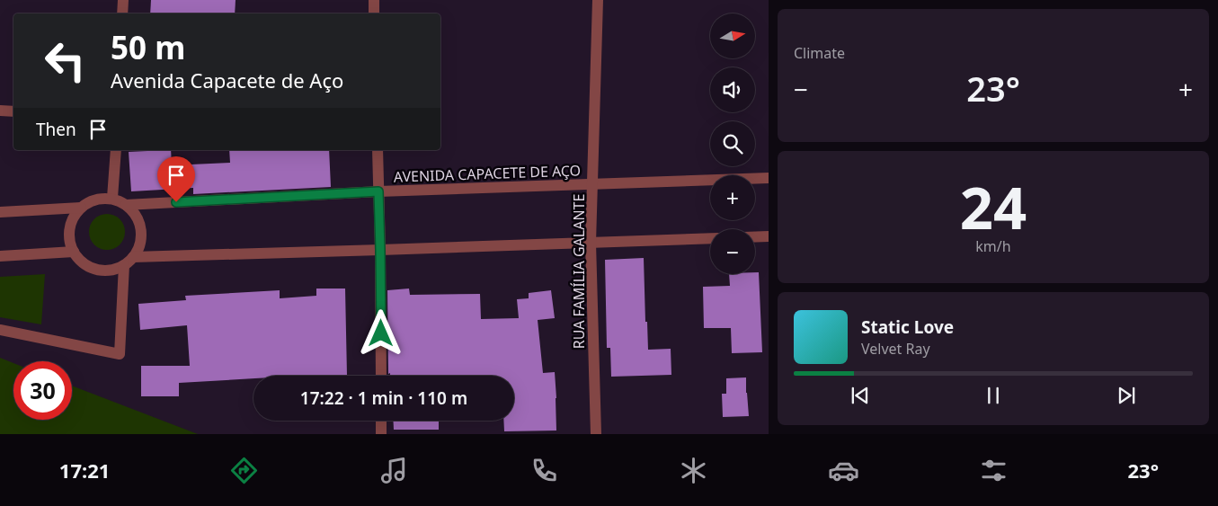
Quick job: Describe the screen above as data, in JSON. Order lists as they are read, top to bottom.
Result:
{
  "streets": {
    "street": ["AVENIDA CAPACETE DE AÇO", "RUA FAMÍLIA GALANTE"]
  },
  "crossings": [
    ["AVENIDA CAPACETE DE AÇO", "RUA FAMÍLIA GALANTE"]
  ],
  "north": "right",
  "page": {
    "tile": [
      "Climate",
      ["24", "km/h"]
    ],
    "map_buttons": ["+", "−"],
    "turn": ["50 m", "Avenida Capacete de Aço"],
    "heat": ["−", "23°", "+"],
    "then": "Then",
    "song": ["Static Love", "Velvet Ray"],
    "limit": "30",
    "trip": "17:22 · 1 min · 110 m",
    "tabs": ["17:21", "23°"]
  }
}
